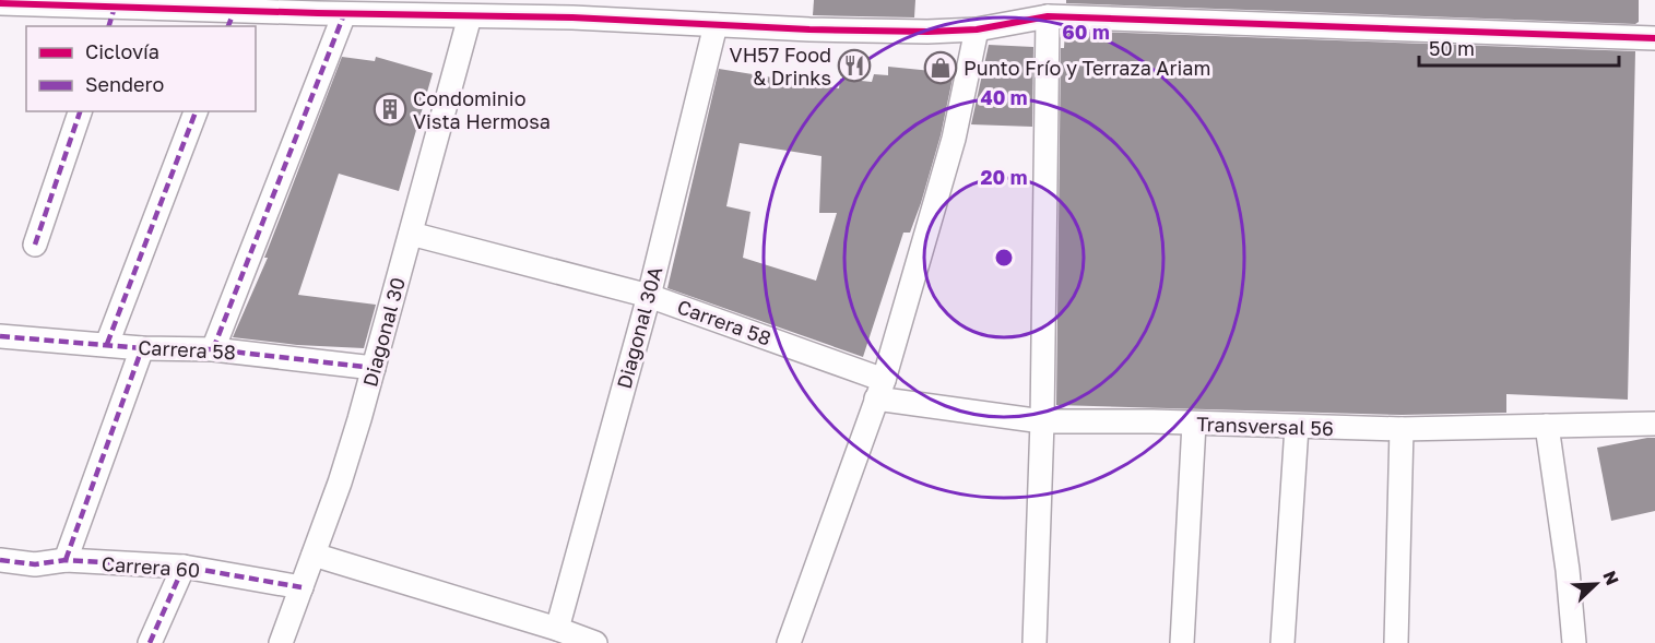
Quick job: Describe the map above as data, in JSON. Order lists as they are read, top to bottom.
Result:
{
  "streets": {
    "street": [
      "Carrera 58",
      "Diagonal 30A",
      "Diagonal 30",
      "Transversal 56",
      "Carrera 60"
    ]
  },
  "crossings": [
    ["Carrera 58", "Diagonal 30A"],
    ["Carrera 58", "Diagonal 30"],
    ["Carrera 58", "Transversal 56"],
    ["Diagonal 30", "Carrera 60"]
  ],
  "places": {
    "restaurant": ["VH57 Food & Drinks"],
    "shop": ["Punto Frío y Terraza Ariam"],
    "building": ["Condominio Vista Hermosa"]
  },
  "legend": ["Ciclovía", "Sendero"],
  "scale_bar": "50 m",
  "north": "top right",
  "rings": ["60 m", "40 m", "20 m"]
}
